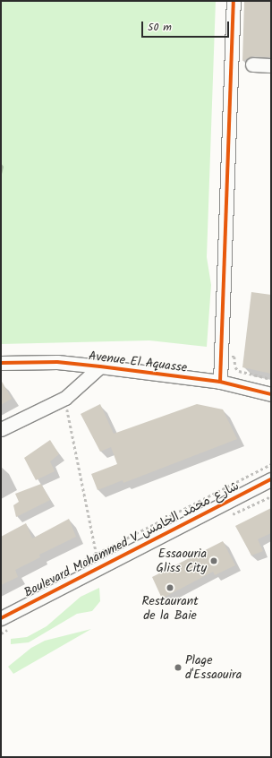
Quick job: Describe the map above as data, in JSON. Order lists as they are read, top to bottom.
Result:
{
  "streets": {
    "street": ["Avenue El Aquasse", "Boulevard Mohammed V شارع محمد الخامس"]
  },
  "places": ["Essaouria Gliss City", "Restaurant de la Baie", "Plage d'Essaouira"],
  "scale_bar": "50 m"
}
